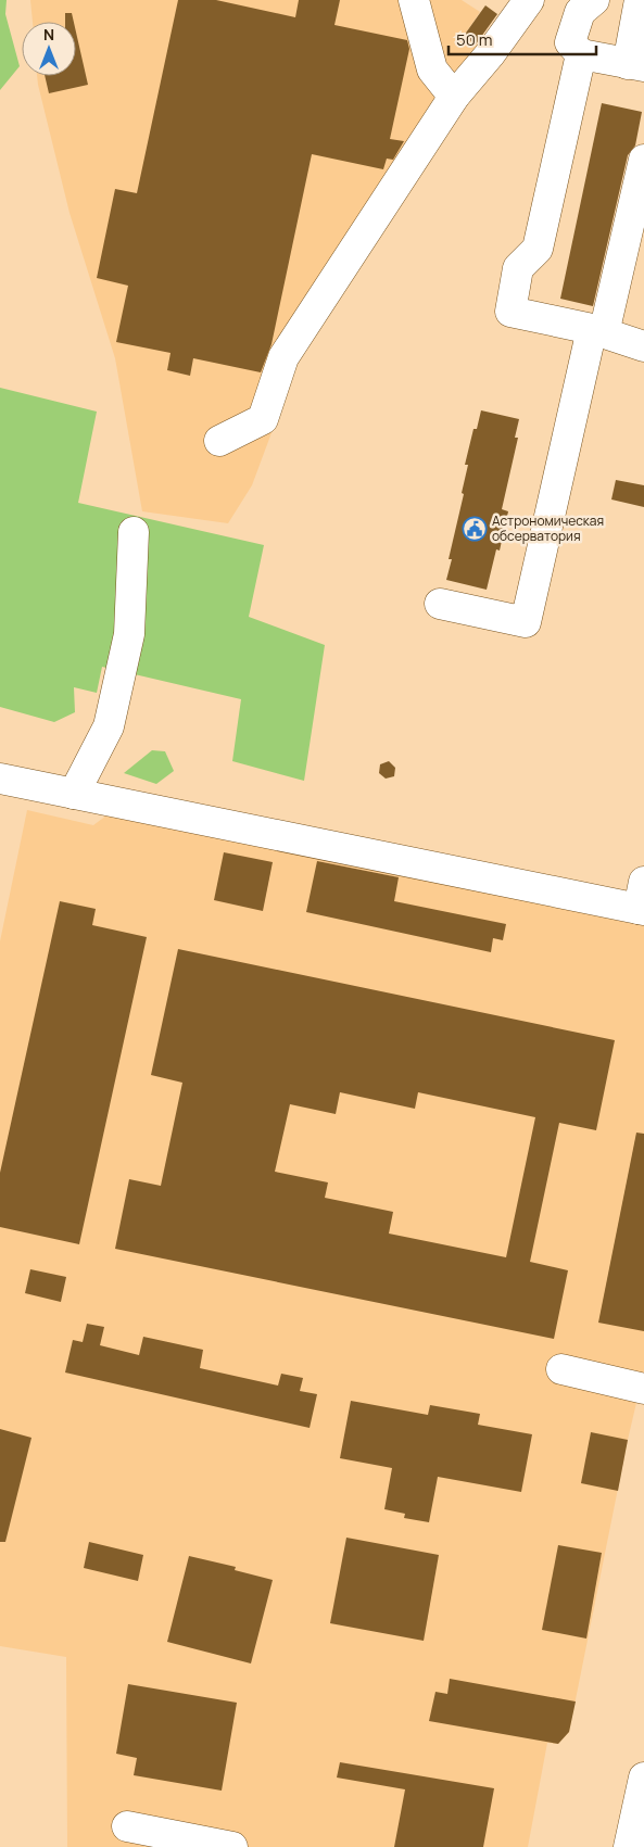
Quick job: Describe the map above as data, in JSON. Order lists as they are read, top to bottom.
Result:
{
  "places": {
    "public building": ["Aстрономическая обсерватория"]
  },
  "scale_bar": "50 m",
  "north": "top"
}
